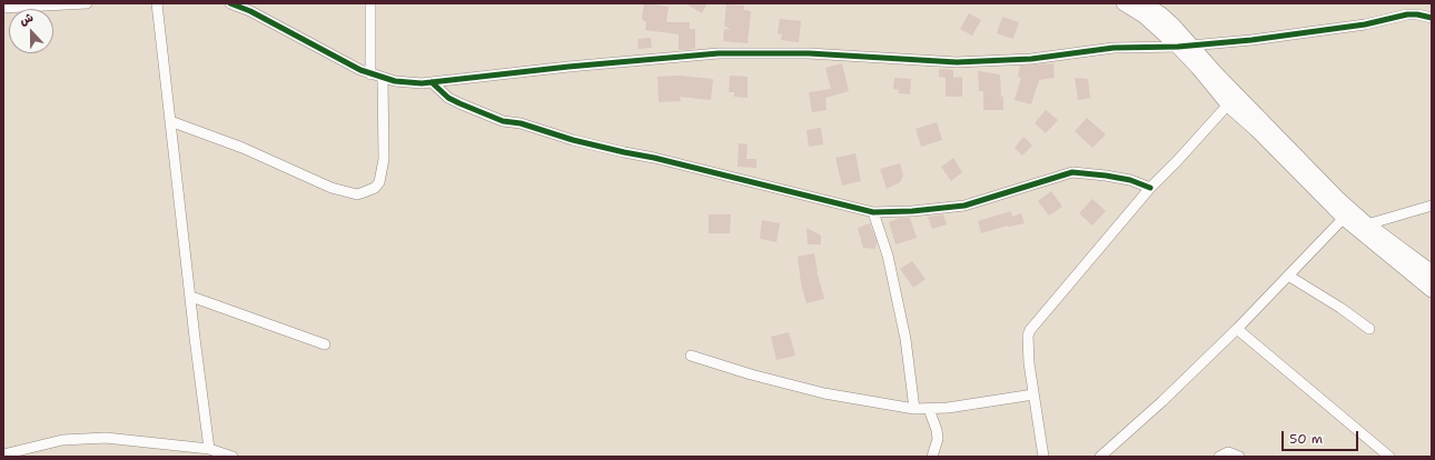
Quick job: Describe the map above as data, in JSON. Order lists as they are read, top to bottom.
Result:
{
  "scale_bar": "50 m",
  "north": "top"
}
